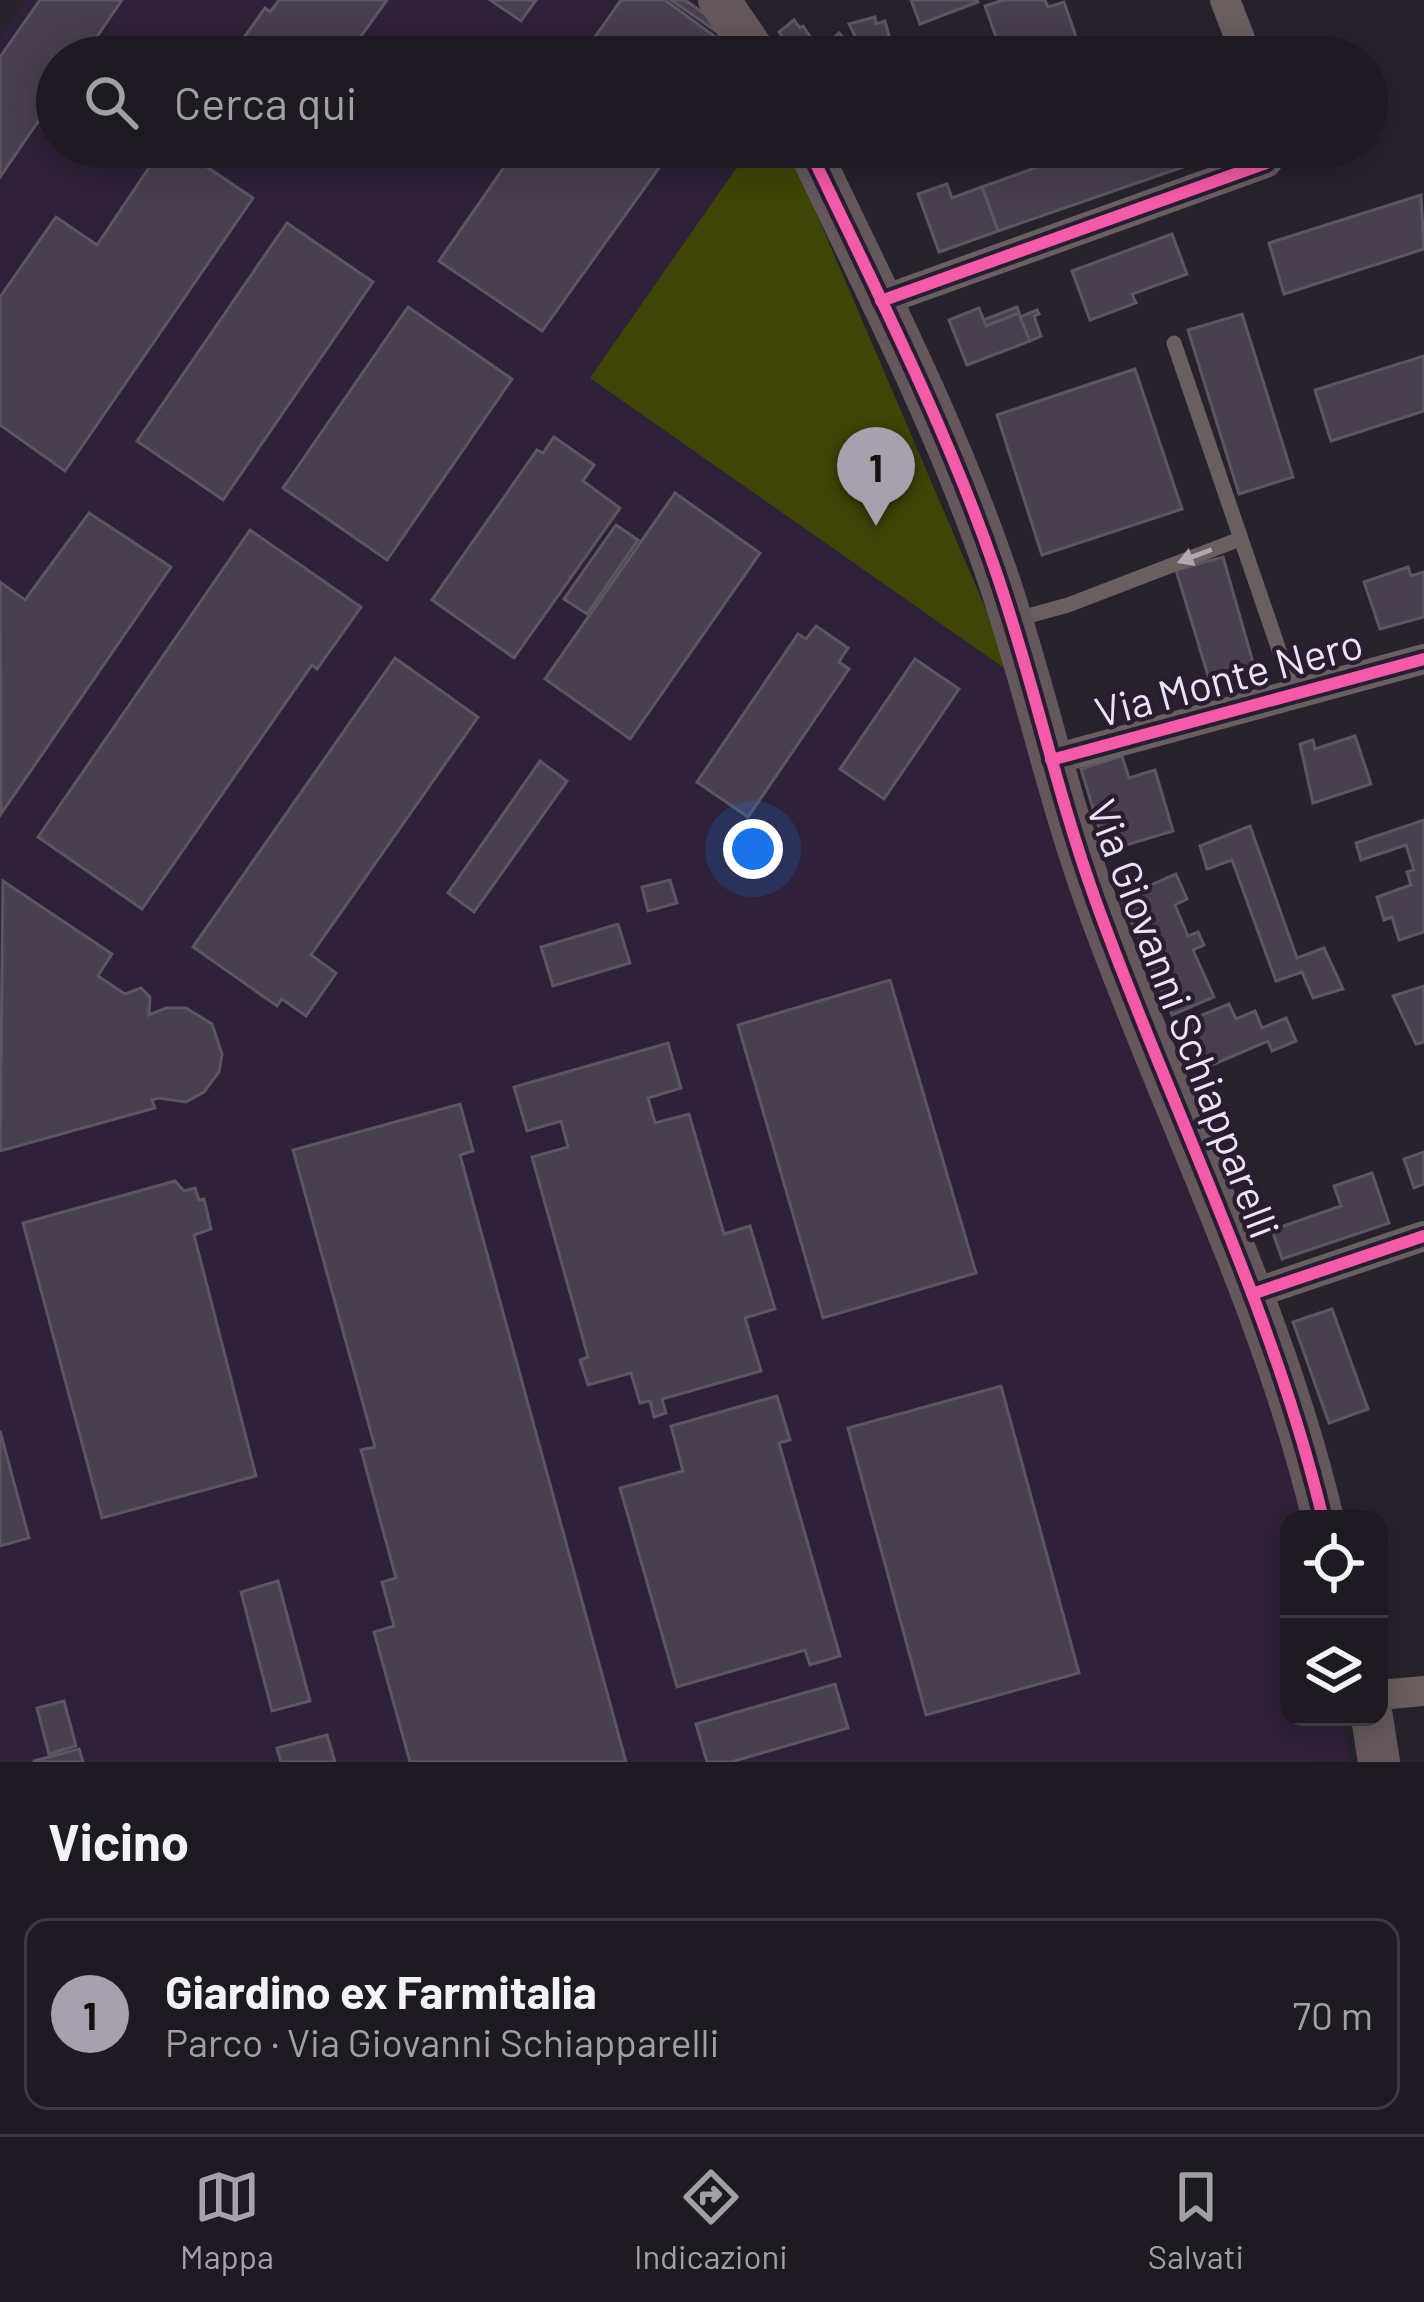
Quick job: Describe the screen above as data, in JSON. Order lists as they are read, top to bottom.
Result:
{
  "streets": {
    "street": ["Via Monte Nero", "Via Giovanni Schiapparelli"]
  },
  "crossings": [
    ["Via Monte Nero", "Via Giovanni Schiapparelli"]
  ],
  "page": {
    "search": "Cerca qui",
    "pins": "1",
    "heading": "Vicino",
    "list": [
      {
        "mark": "1",
        "name": "Giardino ex Farmitalia",
        "note": "Parco · Via Giovanni Schiapparelli",
        "value": "70 m"
      }
    ],
    "nav": ["Mappa", "Indicazioni", "Salvati"]
  }
}
